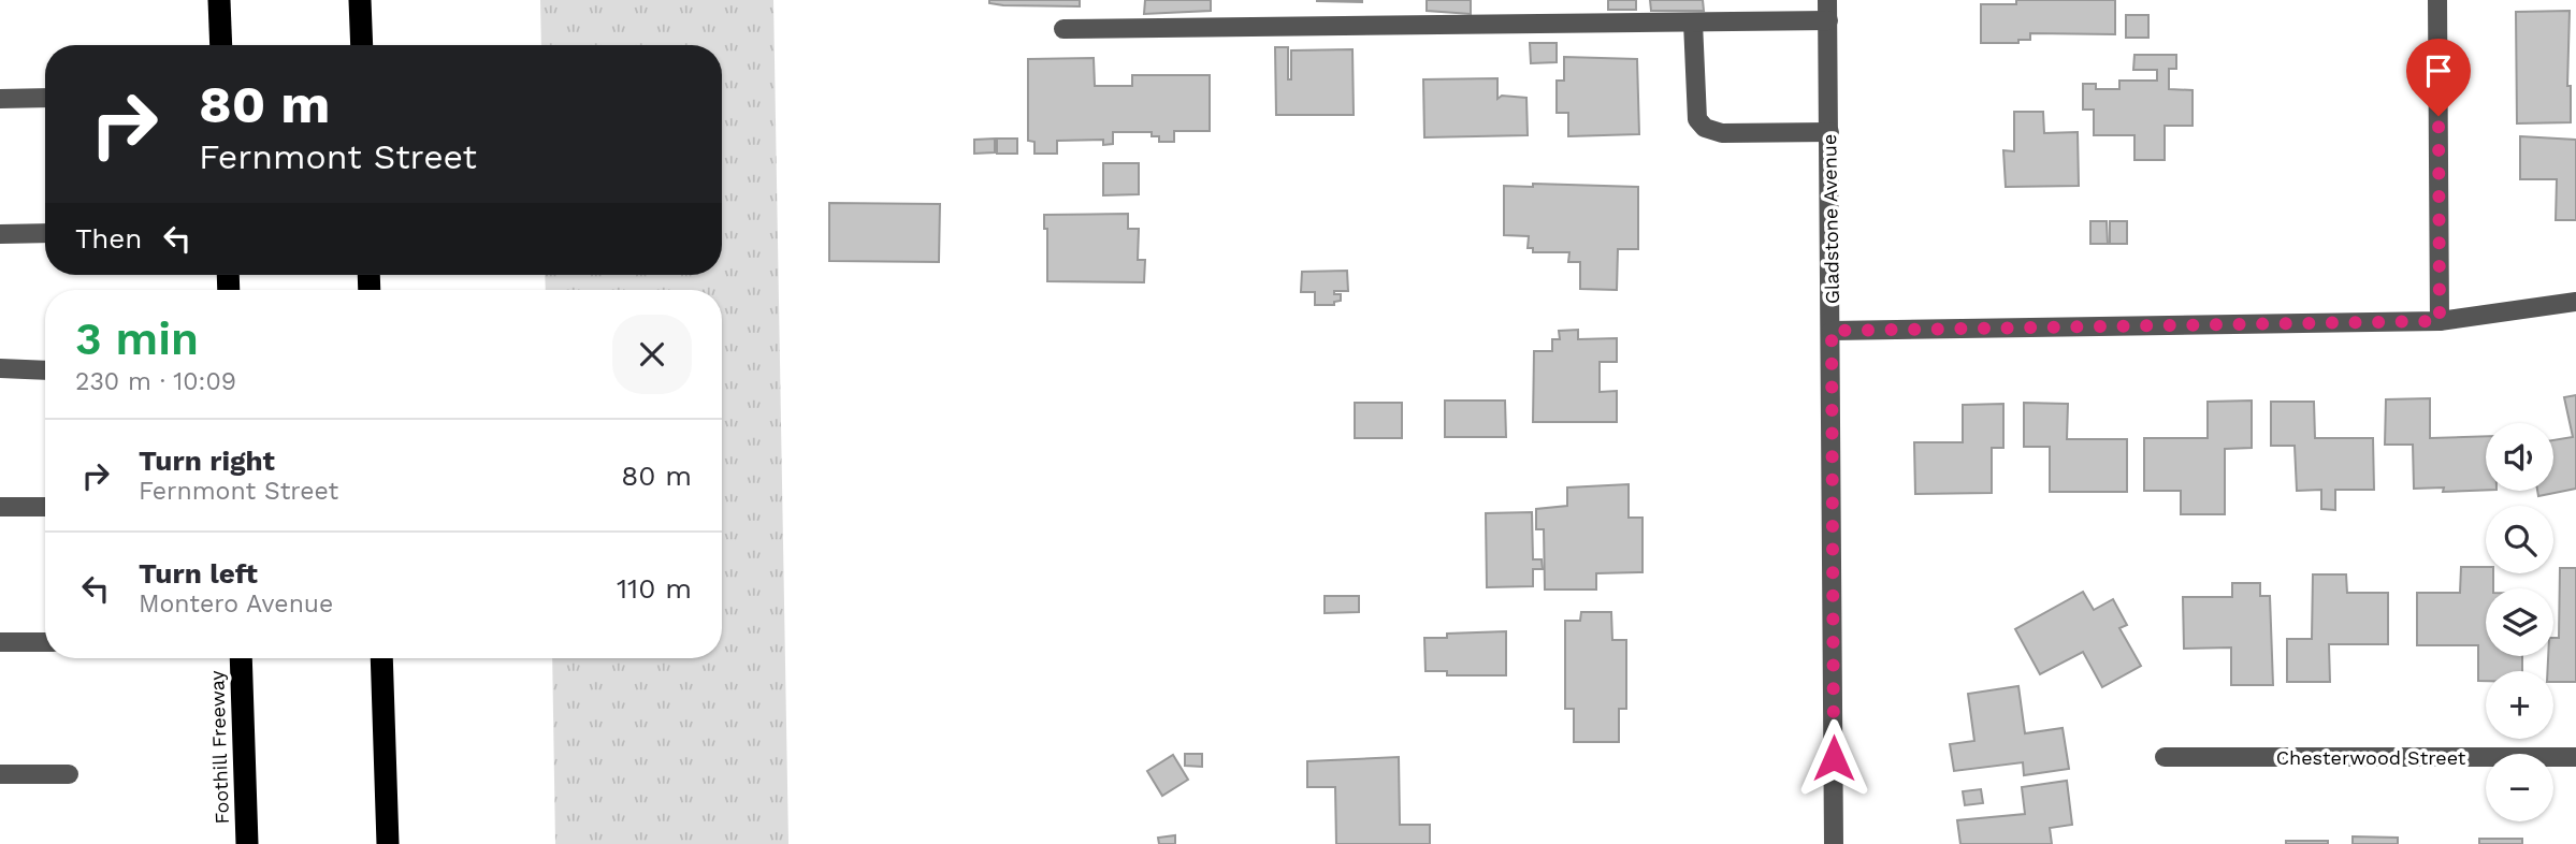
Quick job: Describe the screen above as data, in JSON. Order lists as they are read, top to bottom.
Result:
{
  "streets": {
    "highway": ["Foothill Freeway"],
    "street": ["Gladstone Avenue", "Chesterwood Street"]
  },
  "page": {
    "turn": ["80 m", "Fernmont Street"],
    "then": "Then",
    "heading": ["3 min", "230 m · 10:09"],
    "list": [
      {
        "name": "Turn right",
        "note": "Fernmont Street",
        "value": "80 m"
      },
      {
        "name": "Turn left",
        "note": "Montero Avenue",
        "value": "110 m"
      }
    ],
    "map_buttons": ["+", "−"]
  }
}
